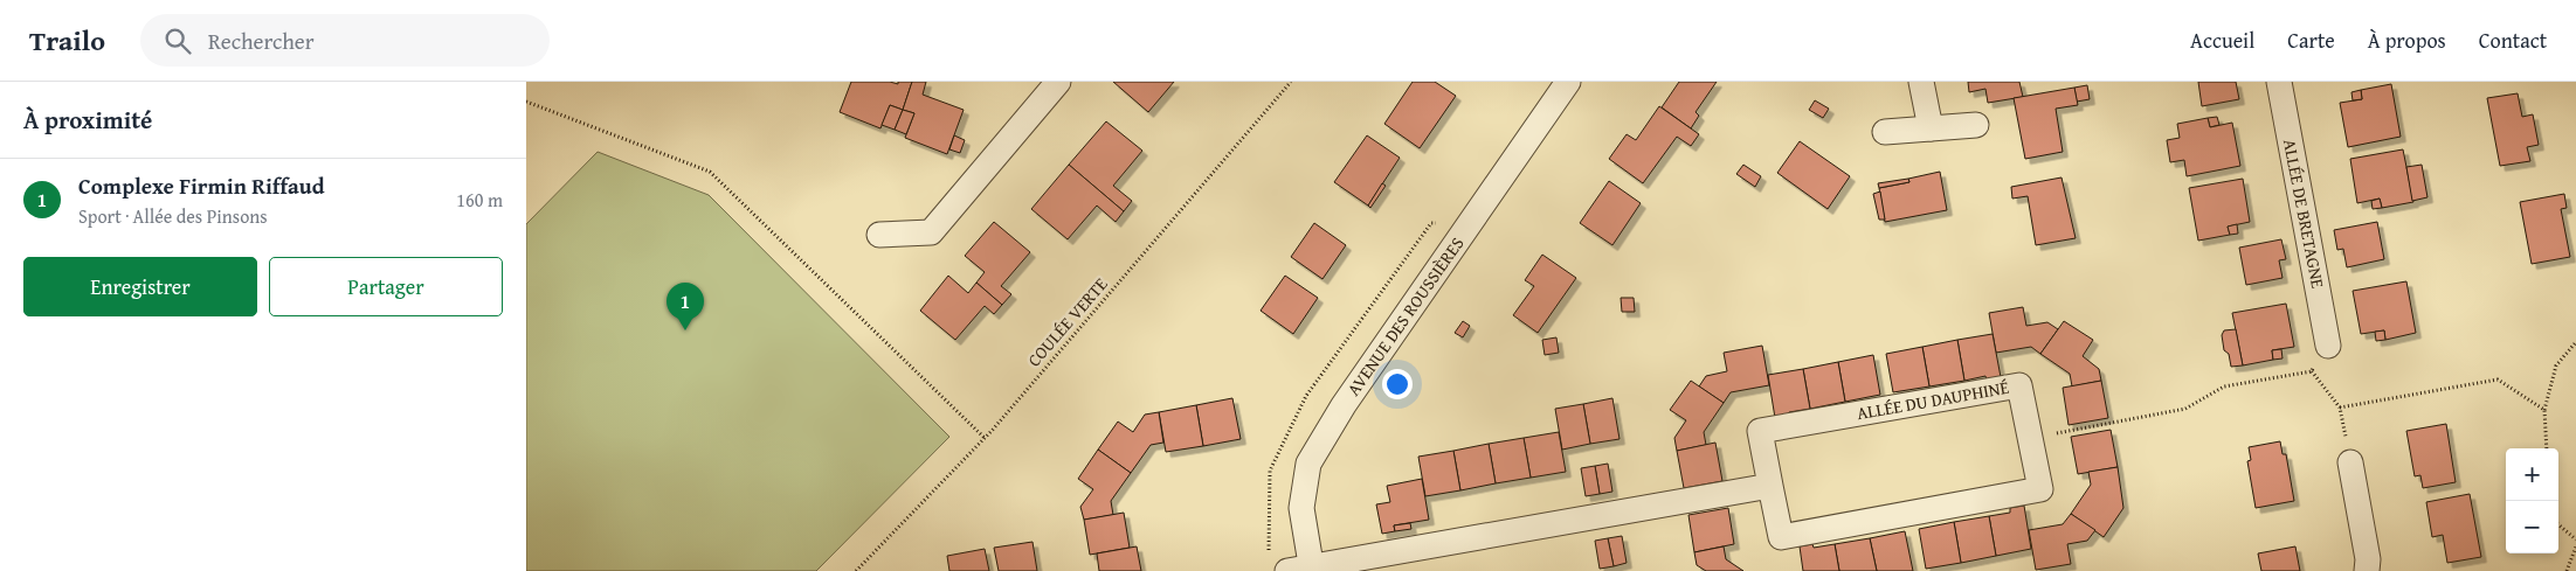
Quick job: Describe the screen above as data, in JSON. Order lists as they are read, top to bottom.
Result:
{
  "streets": {
    "street": ["ALLÉE DE BRETAGNE", "AVENUE DES ROUSSIÈRES", "ALLÉE DU DAUPHINÉ"],
    "path": ["COULÉE VERTE"]
  },
  "page": {
    "header": "Trailo",
    "search": "Rechercher",
    "nav": [
      "Accueil",
      "Carte",
      "À propos",
      "Contact"
    ],
    "heading": "À proximité",
    "list": [
      {
        "mark": "1",
        "name": "Complexe Firmin Riffaud",
        "note": "Sport · Allée des Pinsons",
        "value": "160 m"
      }
    ],
    "buttons": ["Enregistrer", "Partager"],
    "pins": "1",
    "map_buttons": ["+", "−"]
  }
}
